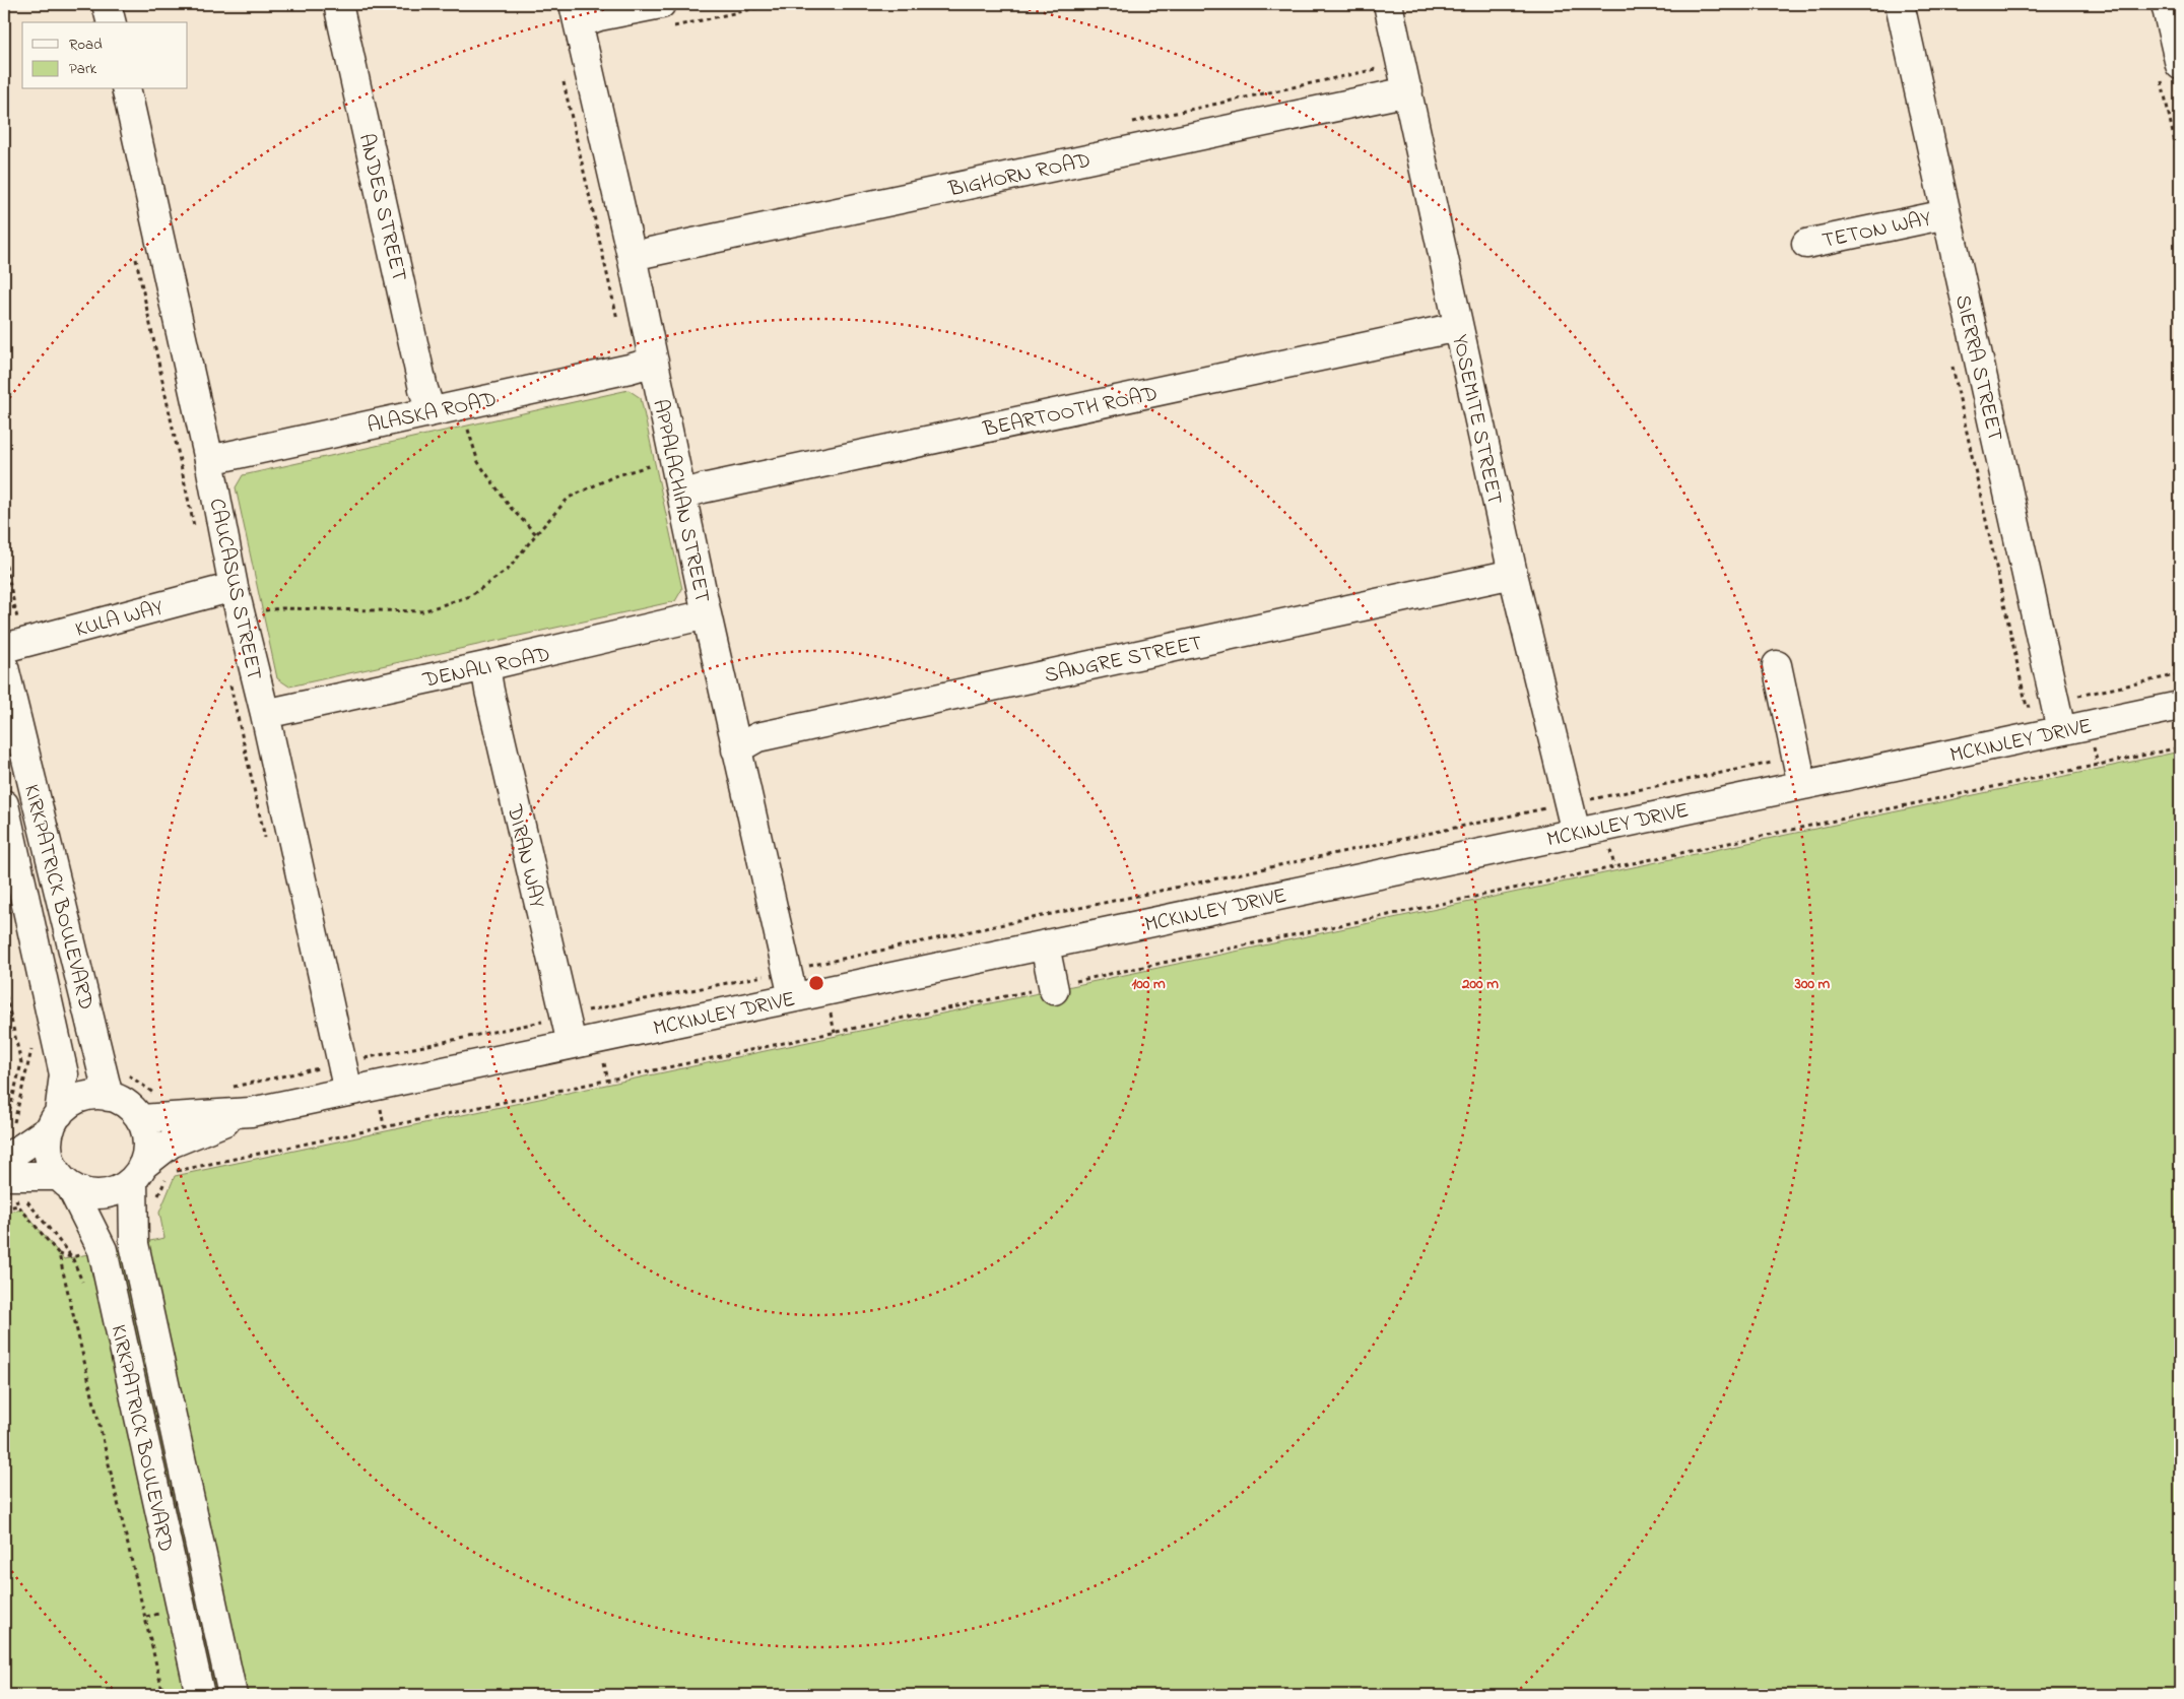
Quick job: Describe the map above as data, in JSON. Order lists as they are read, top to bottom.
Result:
{
  "streets": {
    "street": [
      "BIGHORN ROAD",
      "ANDES STREET",
      "TETON WAY",
      "SIERRA STREET",
      "BEARTOOTH ROAD",
      "ALASKA ROAD",
      "YOSEMITE STREET",
      "APPALACHIAN STREET",
      "CAUCASUS STREET",
      "KULA WAY",
      "SANGRE STREET",
      "DENALI ROAD",
      "MCKINLEY DRIVE",
      "DIRAN WAY",
      "KIRKPATRICK BOULEVARD"
    ]
  },
  "crossings": [
    ["BIGHORN ROAD", "YOSEMITE STREET"],
    ["BIGHORN ROAD", "APPALACHIAN STREET"],
    ["ANDES STREET", "ALASKA ROAD"],
    ["TETON WAY", "SIERRA STREET"],
    ["SIERRA STREET", "MCKINLEY DRIVE"],
    ["BEARTOOTH ROAD", "YOSEMITE STREET"],
    ["BEARTOOTH ROAD", "APPALACHIAN STREET"],
    ["ALASKA ROAD", "APPALACHIAN STREET"],
    ["ALASKA ROAD", "CAUCASUS STREET"],
    ["YOSEMITE STREET", "SANGRE STREET"],
    ["YOSEMITE STREET", "MCKINLEY DRIVE"],
    ["APPALACHIAN STREET", "SANGRE STREET"],
    ["APPALACHIAN STREET", "DENALI ROAD"],
    ["APPALACHIAN STREET", "MCKINLEY DRIVE"],
    ["CAUCASUS STREET", "KULA WAY"],
    ["CAUCASUS STREET", "DENALI ROAD"],
    ["CAUCASUS STREET", "MCKINLEY DRIVE"],
    ["DENALI ROAD", "DIRAN WAY"],
    ["MCKINLEY DRIVE", "DIRAN WAY"],
    ["MCKINLEY DRIVE", "KIRKPATRICK BOULEVARD"]
  ],
  "legend": ["Road", "Park"],
  "rings": ["100 m", "200 m", "300 m"]
}
